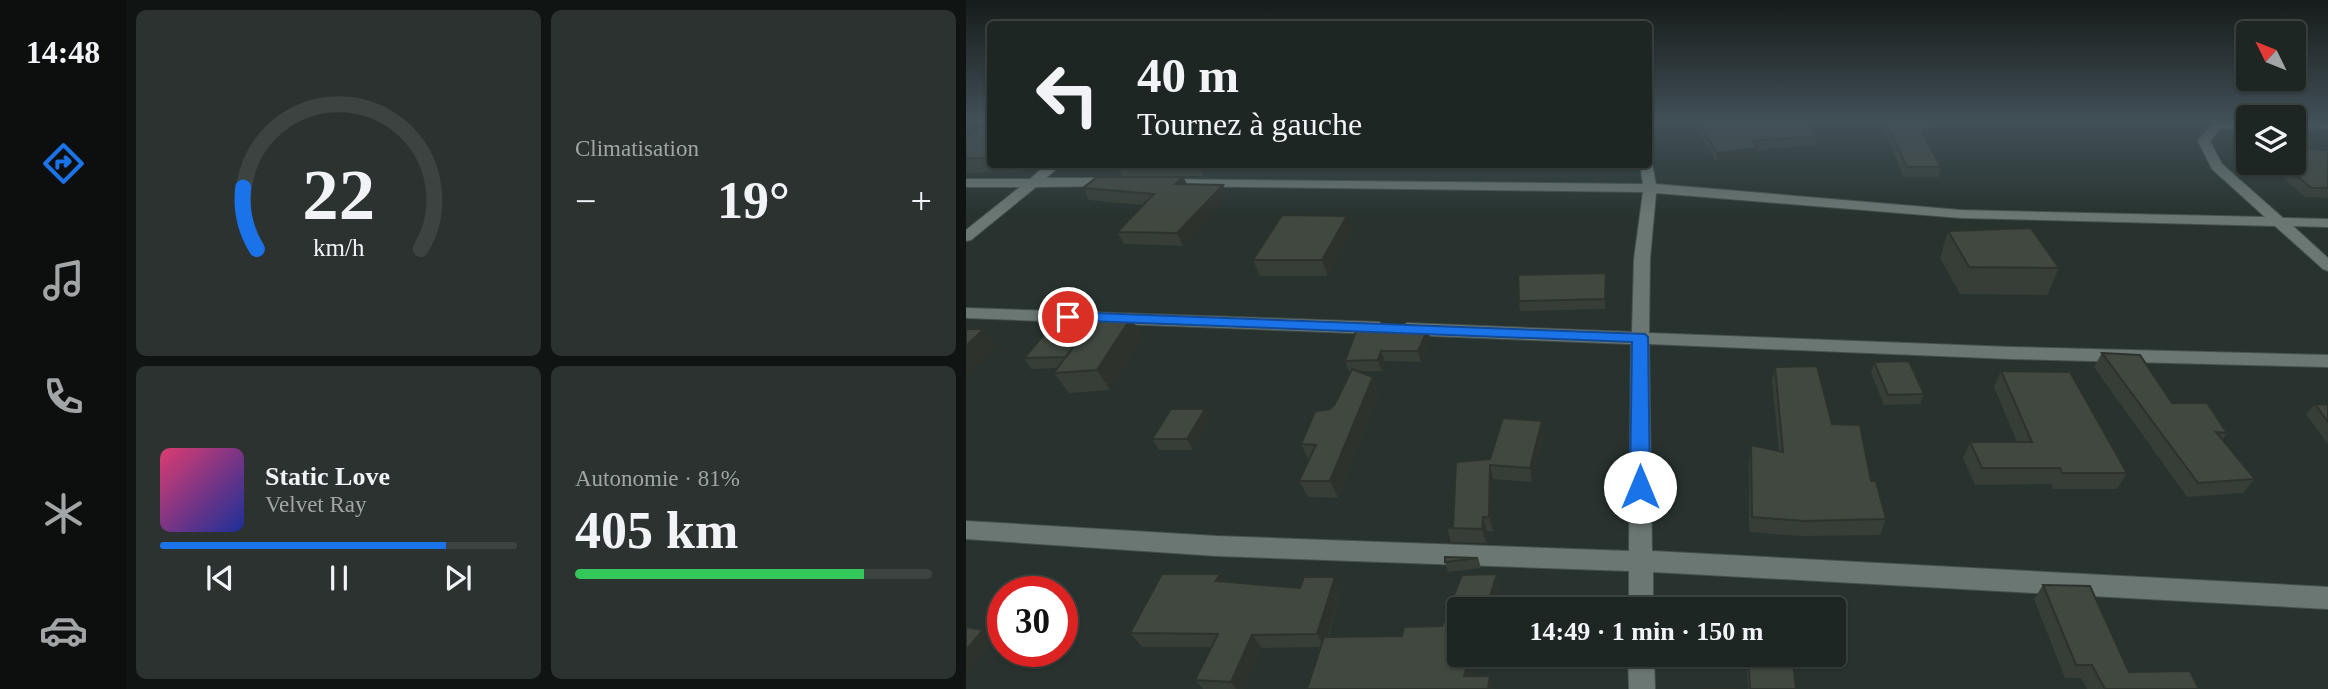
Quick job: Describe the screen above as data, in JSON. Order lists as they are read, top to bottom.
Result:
{
  "north": "top left",
  "page": {
    "tabs": "14:48",
    "tile": [
      "Climatisation",
      ["Autonomie · 81%", "405 km"]
    ],
    "turn": ["40 m", "Tournez à gauche"],
    "heat": ["−", "19°", "+"],
    "song": ["Static Love", "Velvet Ray"],
    "limit": "30",
    "trip": "14:49 · 1 min · 150 m",
    "gauge": ["22", "km/h"]
  }
}
